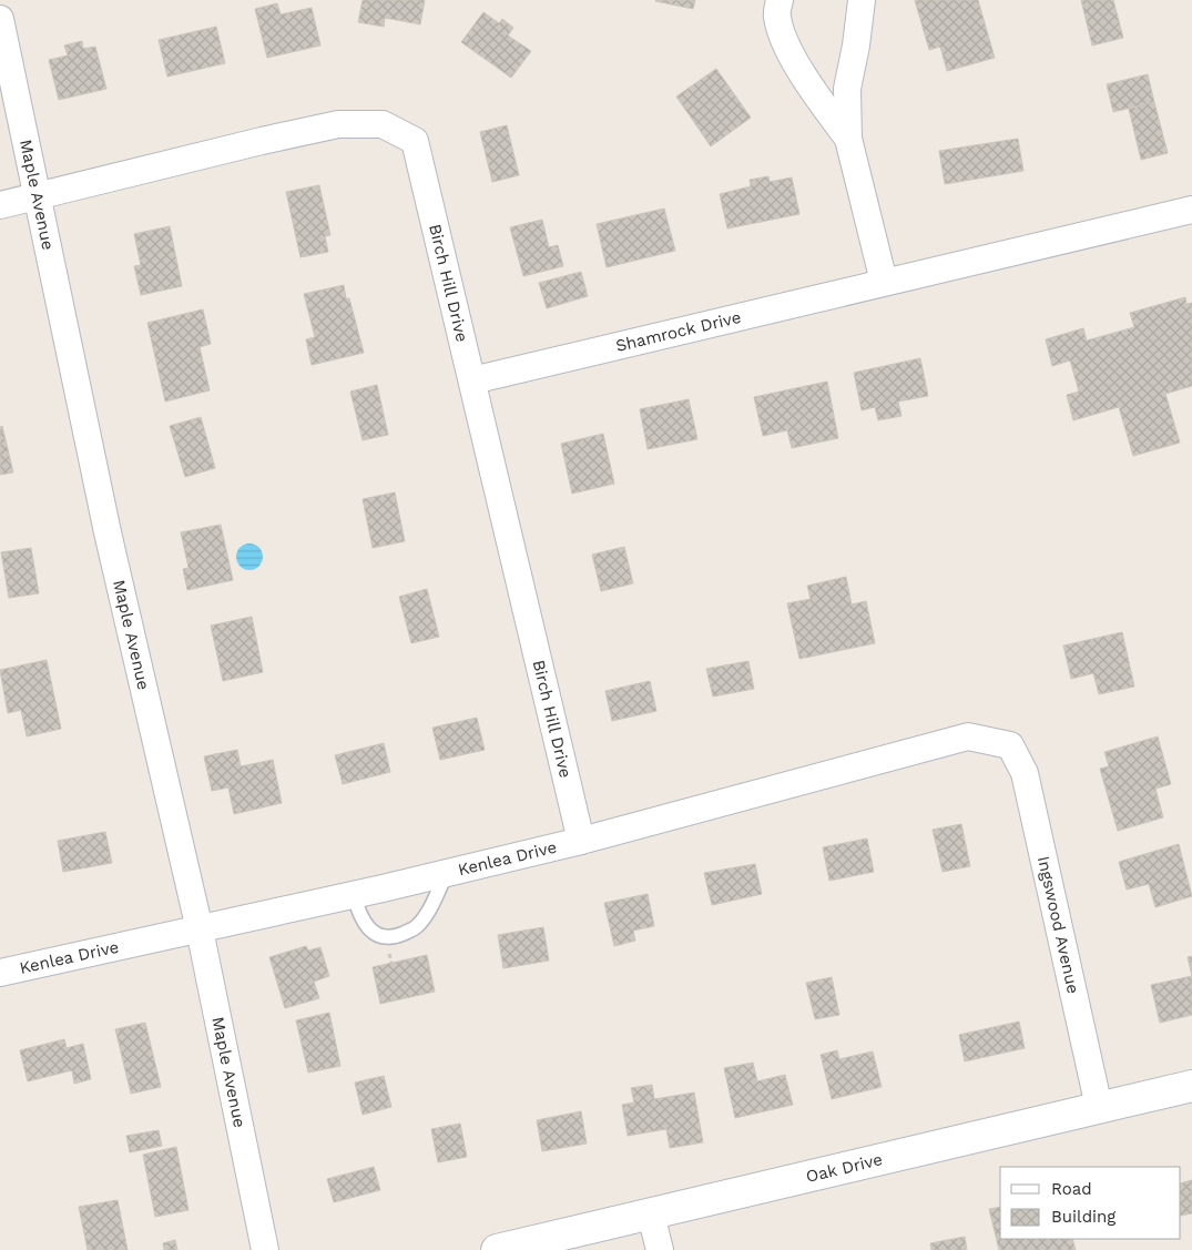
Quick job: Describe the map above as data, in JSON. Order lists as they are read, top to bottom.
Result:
{
  "streets": {
    "street": [
      "Maple Avenue",
      "Birch Hill Drive",
      "Shamrock Drive",
      "Kenlea Drive",
      "Ingswood Avenue",
      "Oak Drive"
    ]
  },
  "crossings": [
    ["Maple Avenue", "Birch Hill Drive"],
    ["Maple Avenue", "Kenlea Drive"],
    ["Birch Hill Drive", "Shamrock Drive"],
    ["Birch Hill Drive", "Kenlea Drive"],
    ["Kenlea Drive", "Ingswood Avenue"],
    ["Ingswood Avenue", "Oak Drive"]
  ],
  "legend": ["Road", "Building"]
}
